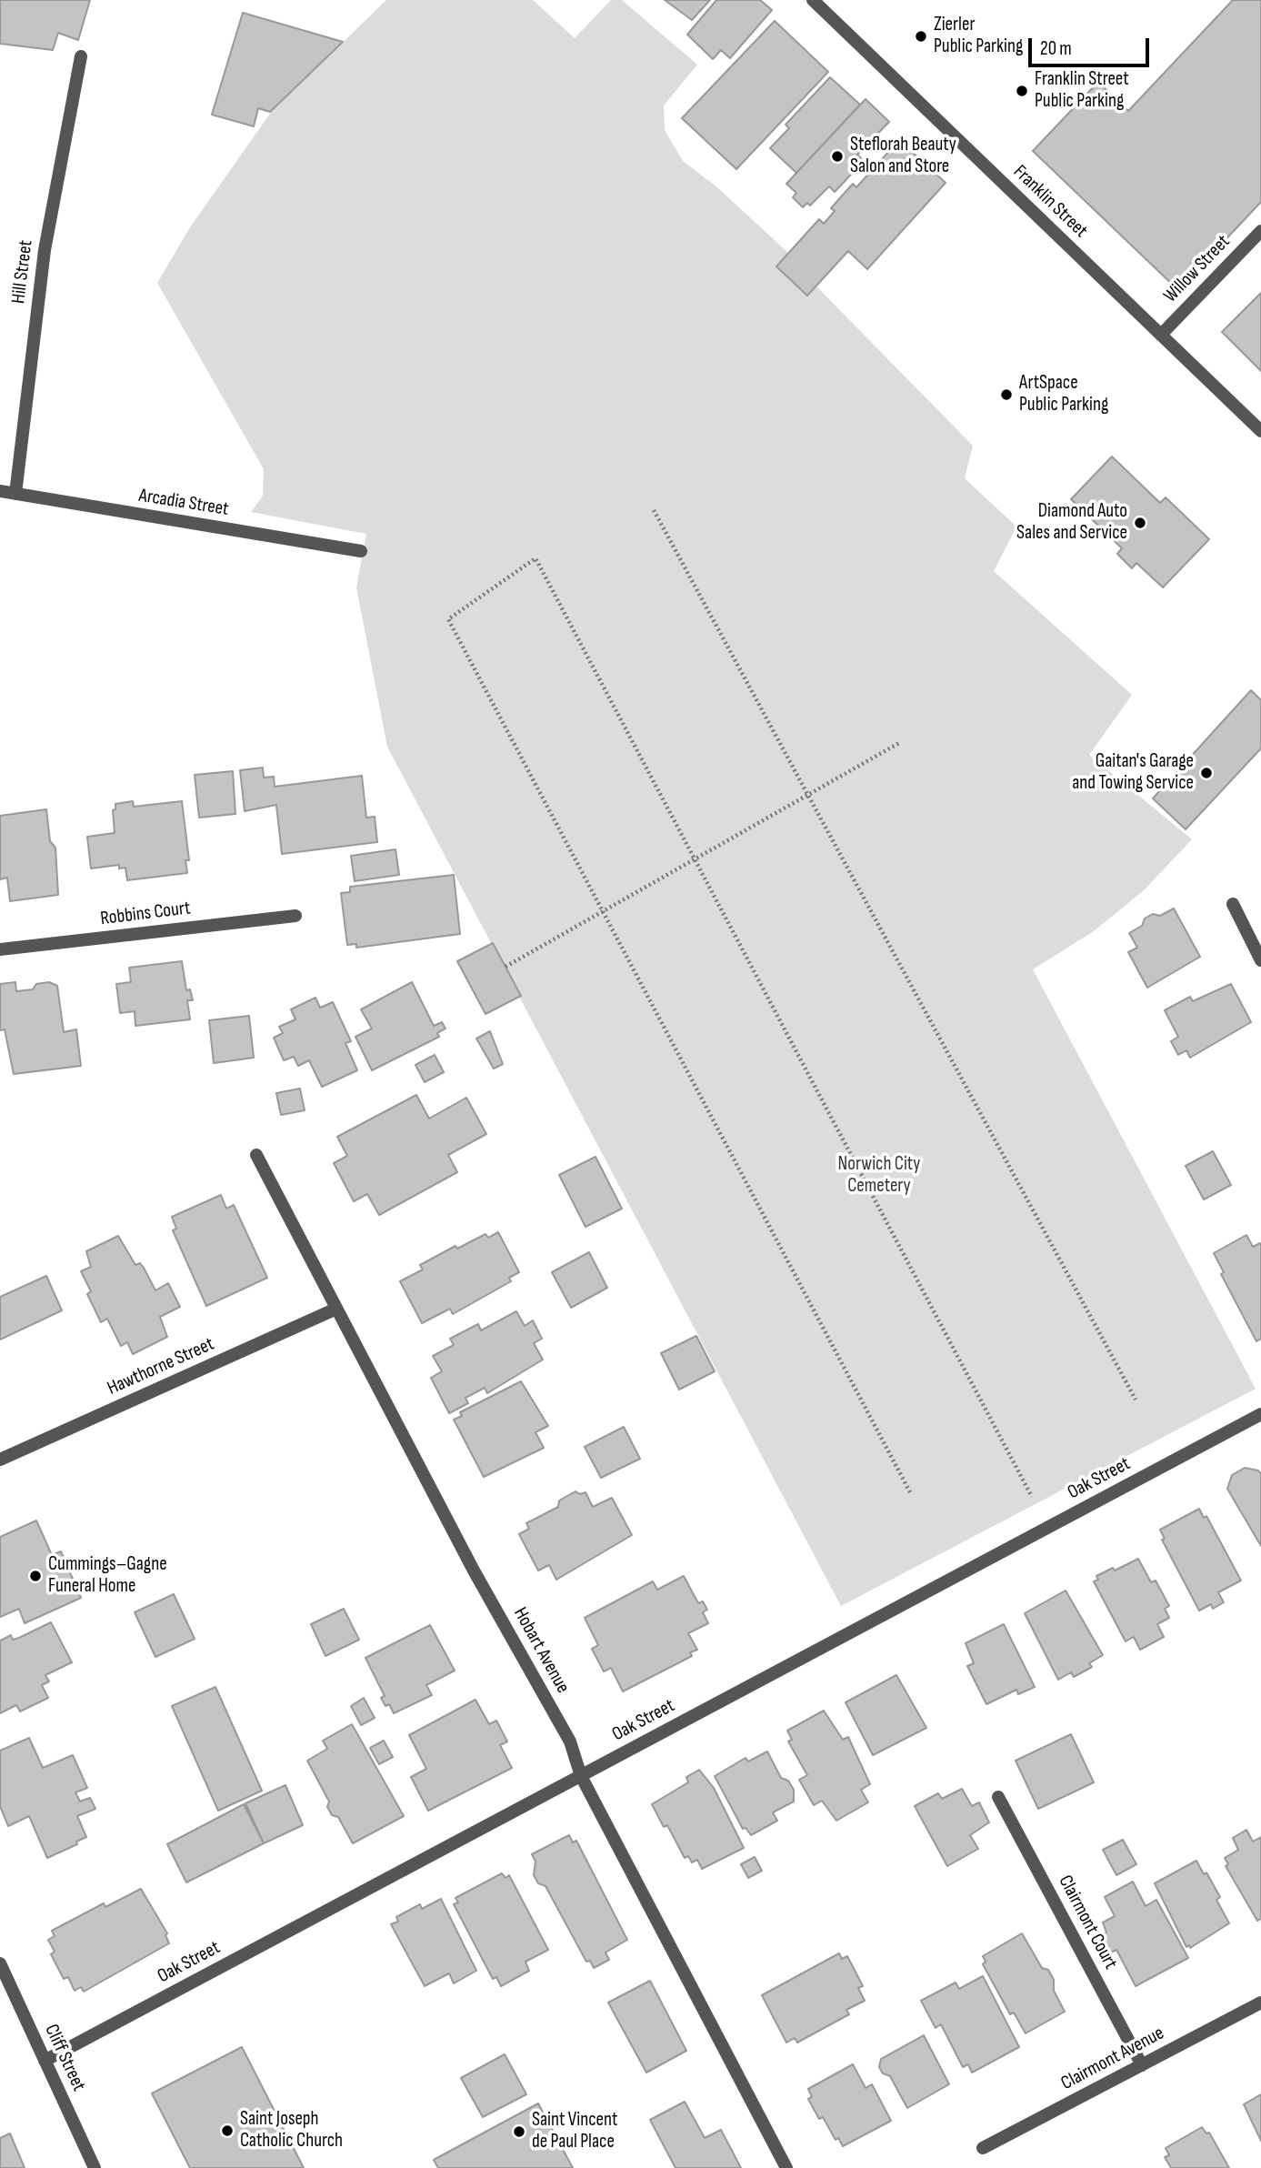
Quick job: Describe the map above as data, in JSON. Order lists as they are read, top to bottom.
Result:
{
  "streets": {
    "street": [
      "Franklin Street",
      "Willow Street",
      "Hill Street",
      "Arcadia Street",
      "Robbins Court",
      "Hawthorne Street",
      "Oak Street",
      "Hobart Avenue",
      "Clairmont Court",
      "Cliff Street",
      "Clairmont Avenue"
    ]
  },
  "crossings": [
    ["Franklin Street", "Willow Street"],
    ["Hill Street", "Arcadia Street"],
    ["Hawthorne Street", "Hobart Avenue"],
    ["Oak Street", "Hobart Avenue"],
    ["Oak Street", "Cliff Street"],
    ["Clairmont Court", "Clairmont Avenue"]
  ],
  "parks": ["Norwich City Cemetery"],
  "places": [
    "Zierler Public Parking",
    "Franklin Street Public Parking",
    "Steflorah Beauty Salon and Store",
    "ArtSpace Public Parking",
    "Diamond Auto Sales and Service",
    "Gaitan's Garage and Towing Service",
    "Cummings–Gagne Funeral Home",
    "Saint Joseph Catholic Church",
    "Saint Vincent de Paul Place"
  ],
  "scale_bar": "20 m"
}
